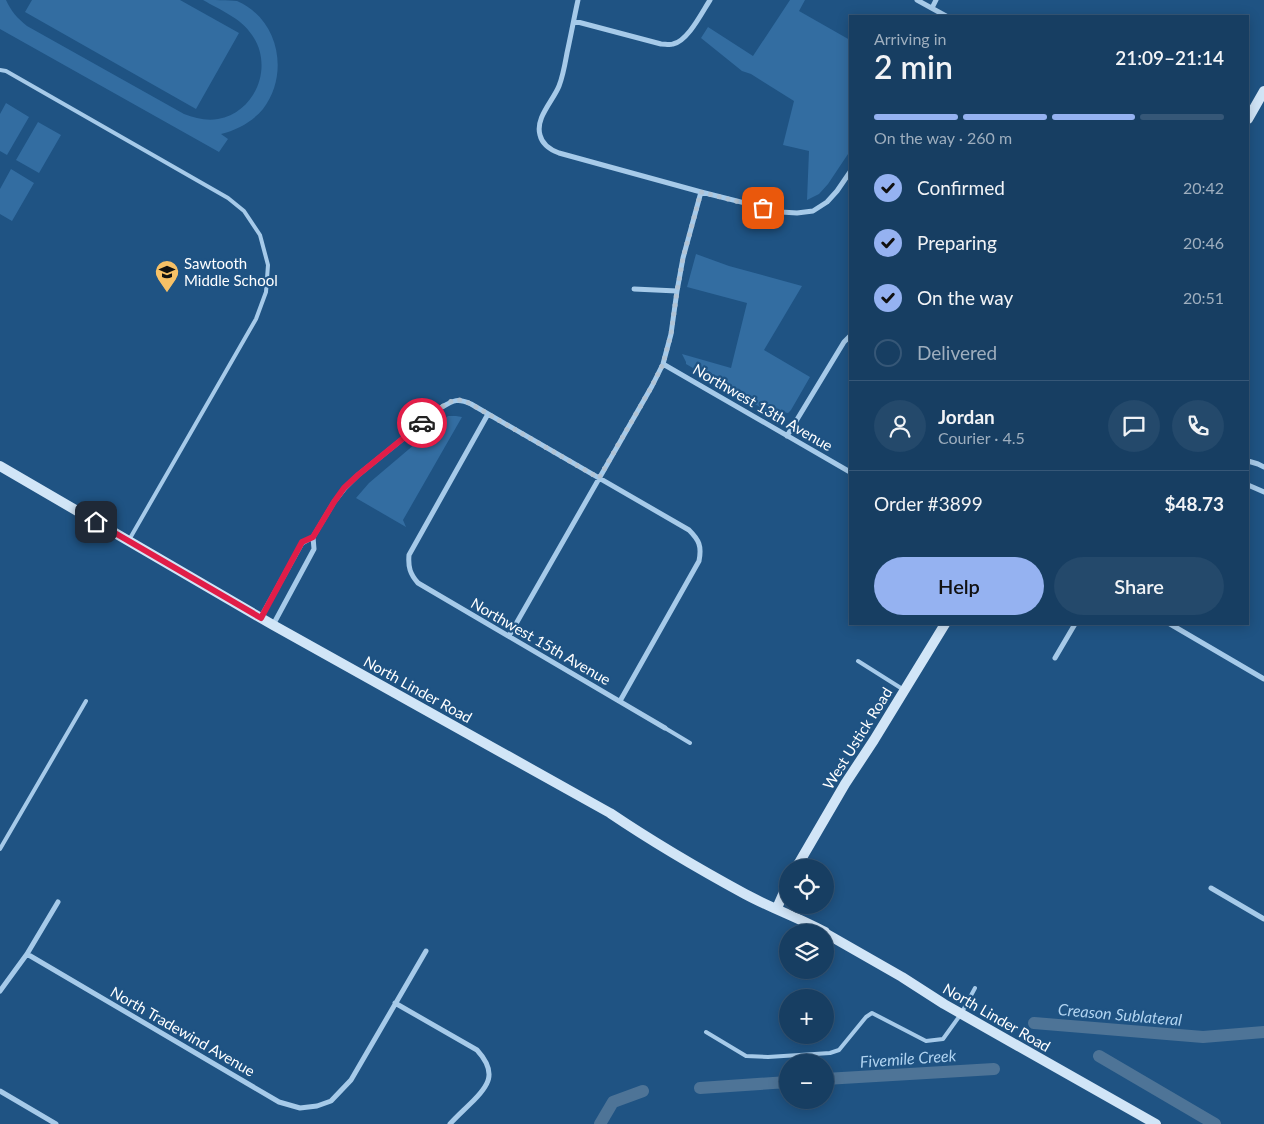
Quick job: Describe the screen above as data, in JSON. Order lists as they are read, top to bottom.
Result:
{
  "streets": {
    "main road": ["North Linder Road", "West Ustick Road"],
    "street": ["Northwest 13th Avenue", "Northwest 15th Avenue", "North Tradewind Avenue"]
  },
  "water": ["Creason Sublateral", "Fivemile Creek"],
  "places": {
    "school or university": ["Sawtooth Middle School"]
  },
  "page": {
    "heading": ["2 min", "Arriving in", "21:09–21:14"],
    "panel": [
      "Jordan",
      "Courier · 4.5",
      "Order #3899",
      "$48.73"
    ],
    "bar": "On the way · 260 m",
    "list": [
      ["Confirmed", "20:42"],
      ["Preparing", "20:46"],
      ["On the way", "20:51"],
      "Delivered"
    ],
    "buttons": ["Help", "Share"],
    "map_buttons": ["+", "−"]
  }
}
